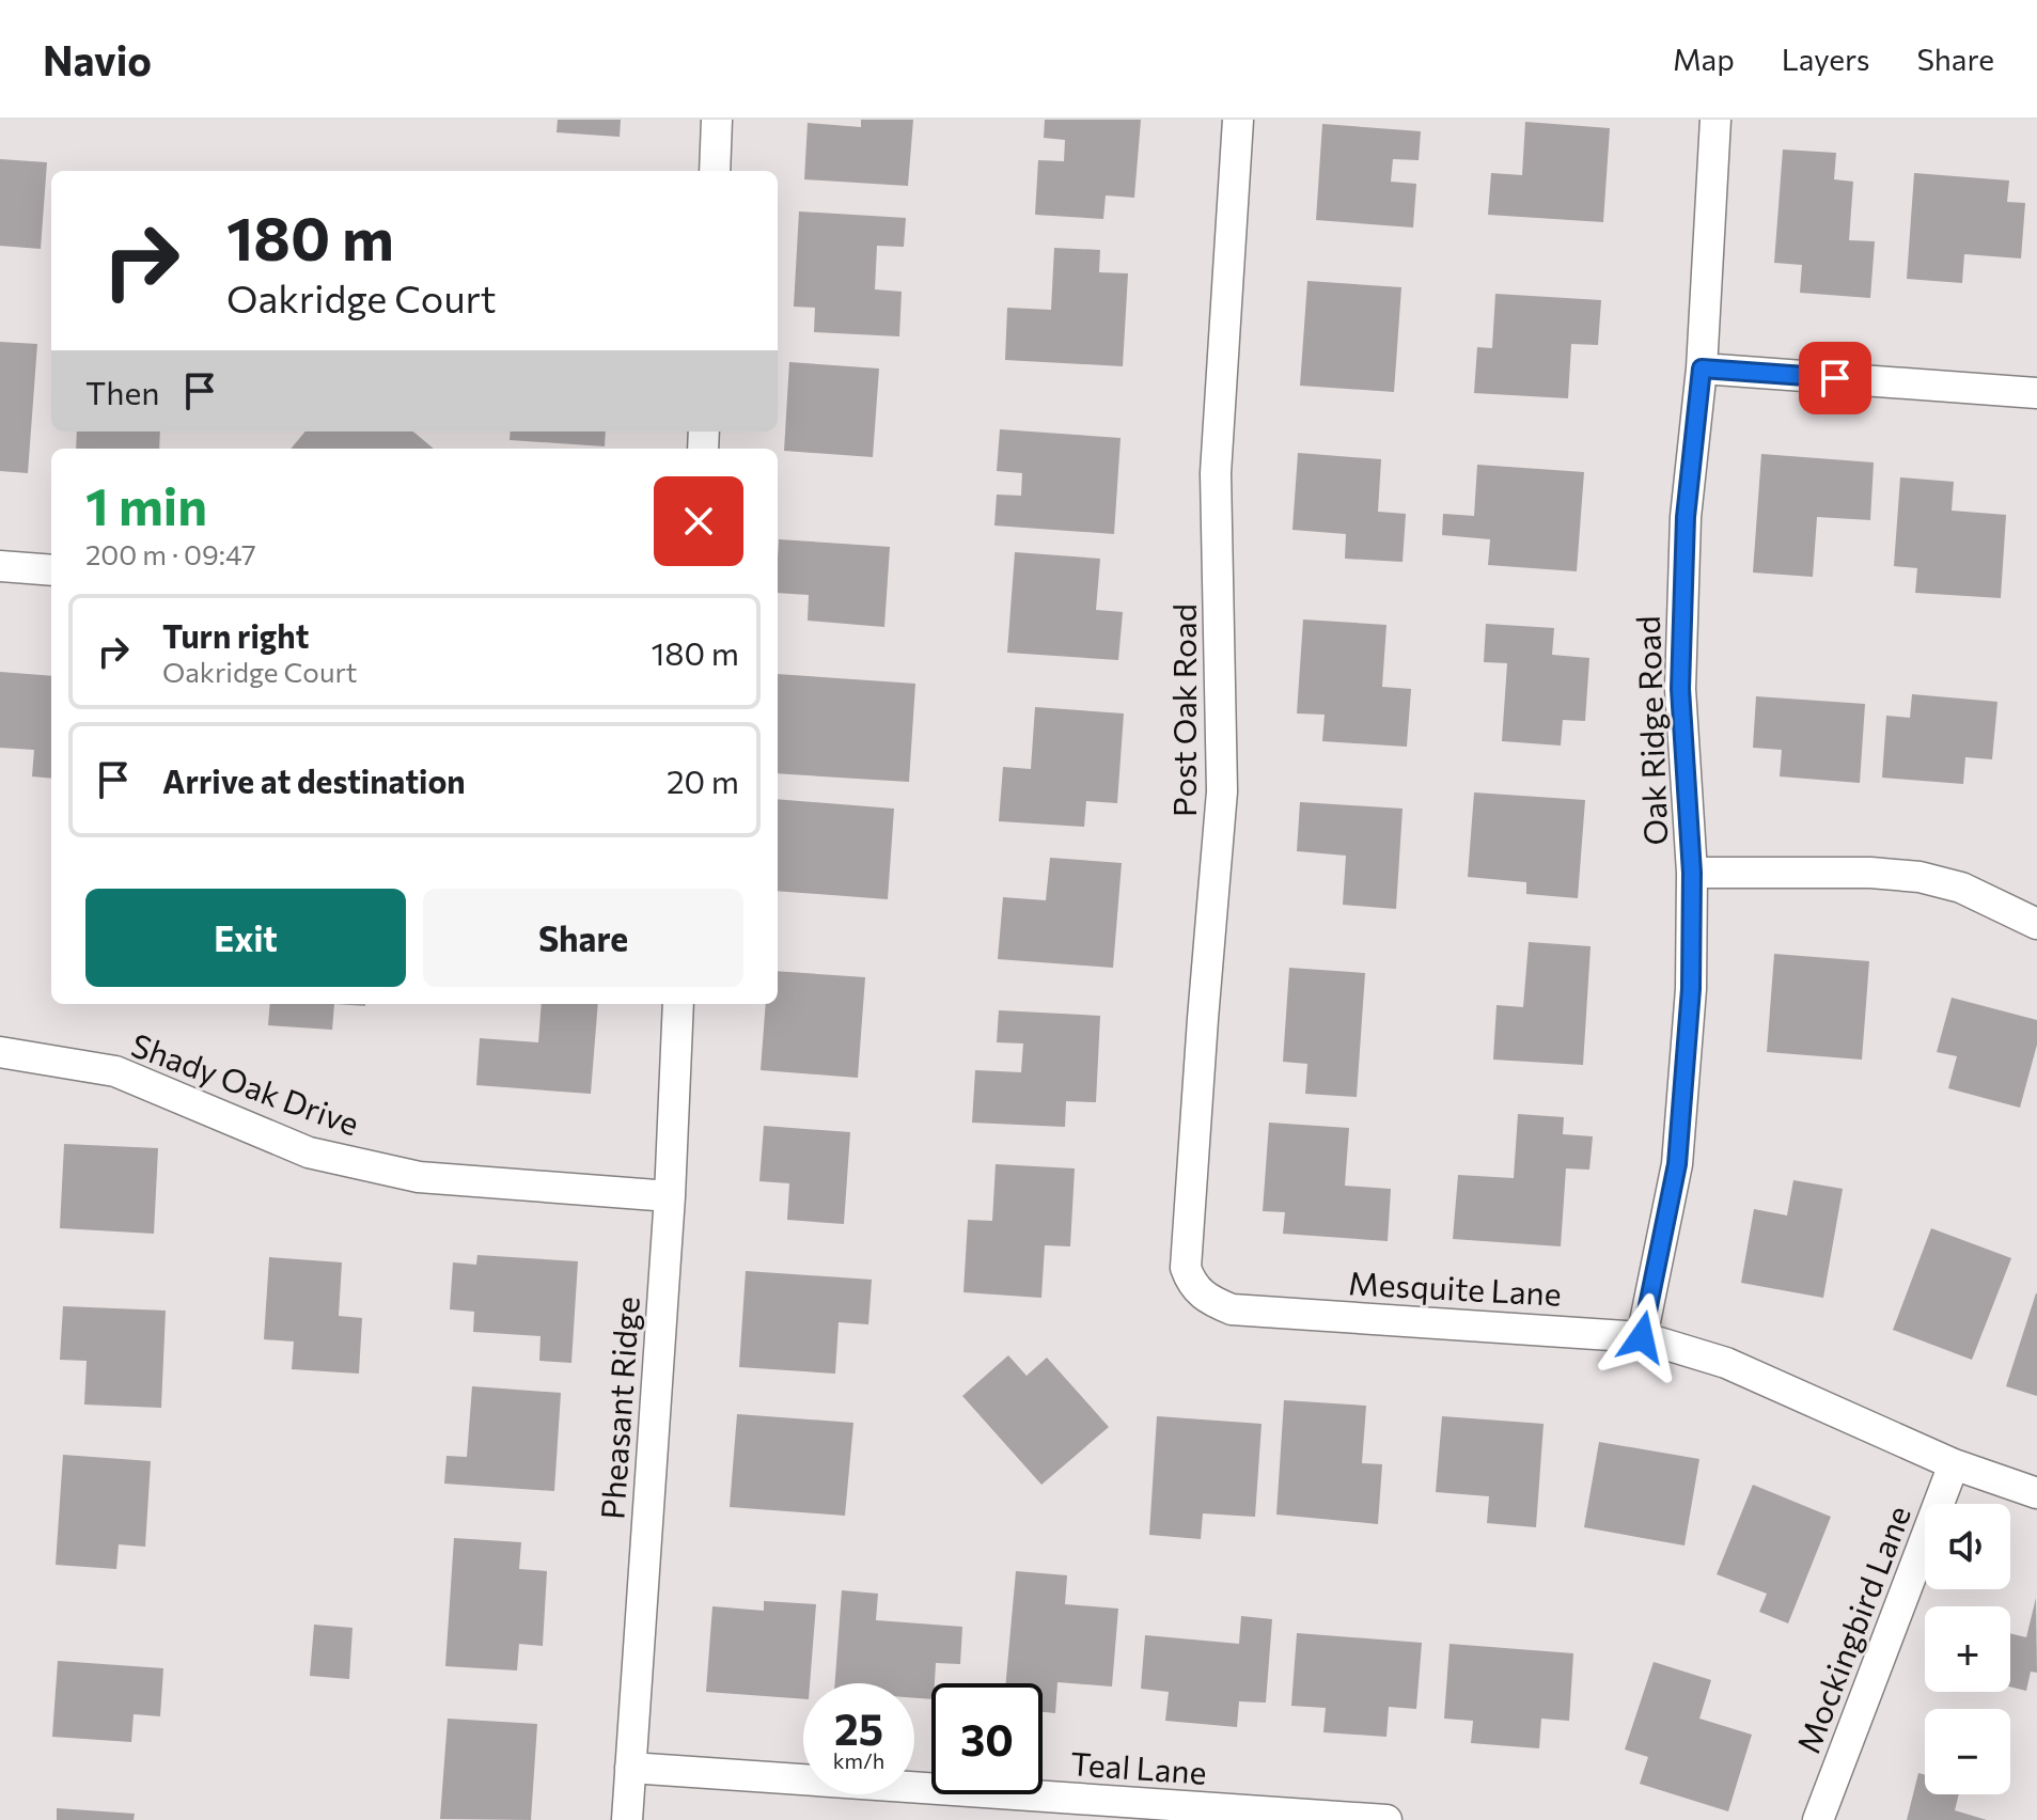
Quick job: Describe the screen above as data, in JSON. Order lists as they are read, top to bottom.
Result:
{
  "streets": {
    "street": [
      "Post Oak Road",
      "Oak Ridge Road",
      "Shady Oak Drive",
      "Mesquite Lane",
      "Pheasant Ridge",
      "Mockingbird Lane",
      "Teal Lane"
    ]
  },
  "crossings": [
    ["Post Oak Road", "Mesquite Lane"],
    ["Oak Ridge Road", "Mesquite Lane"],
    ["Shady Oak Drive", "Pheasant Ridge"],
    ["Mesquite Lane", "Mockingbird Lane"],
    ["Pheasant Ridge", "Teal Lane"]
  ],
  "page": {
    "header": "Navio",
    "nav": ["Map", "Layers", "Share"],
    "turn": ["180 m", "Oakridge Court"],
    "then": "Then",
    "heading": ["1 min", "200 m · 09:47"],
    "list": [
      {
        "name": "Turn right",
        "note": "Oakridge Court",
        "value": "180 m"
      },
      {
        "name": "Arrive at destination",
        "value": "20 m"
      }
    ],
    "buttons": ["Exit", "Share"],
    "map_buttons": ["+", "−"],
    "speed": "25 km/h",
    "limit": "30"
  }
}
